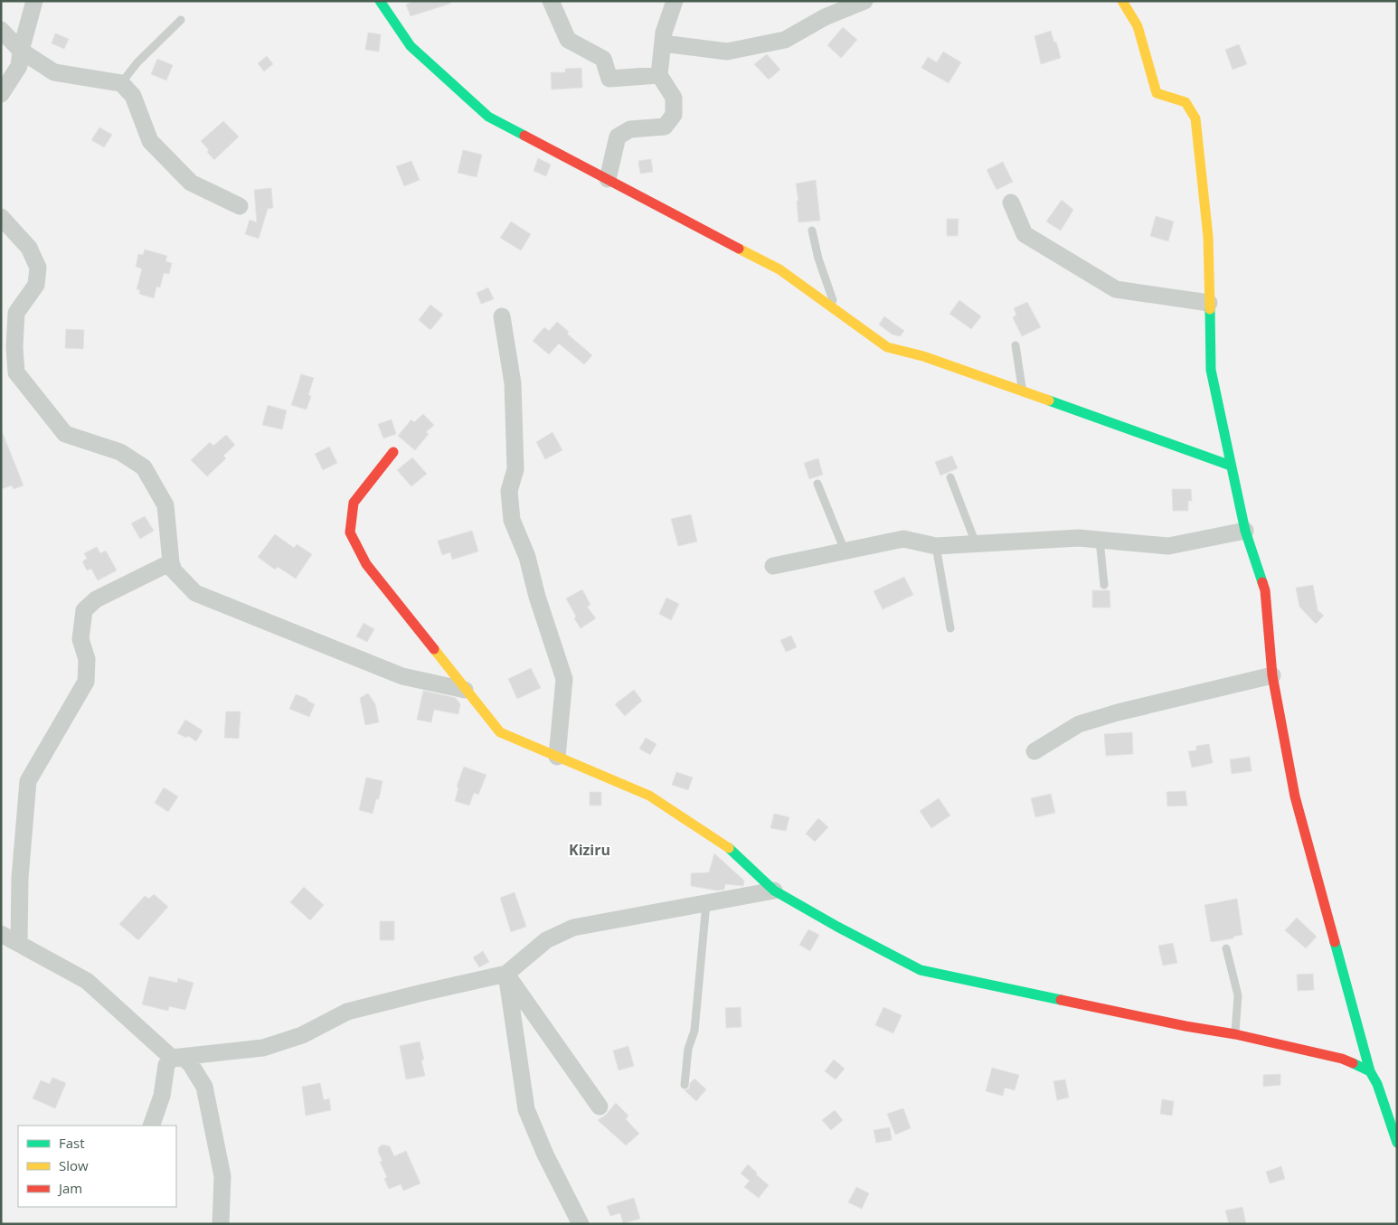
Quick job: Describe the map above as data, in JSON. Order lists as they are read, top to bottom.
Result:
{
  "districts": ["Kiziru"],
  "legend": ["Fast", "Slow", "Jam"]
}
